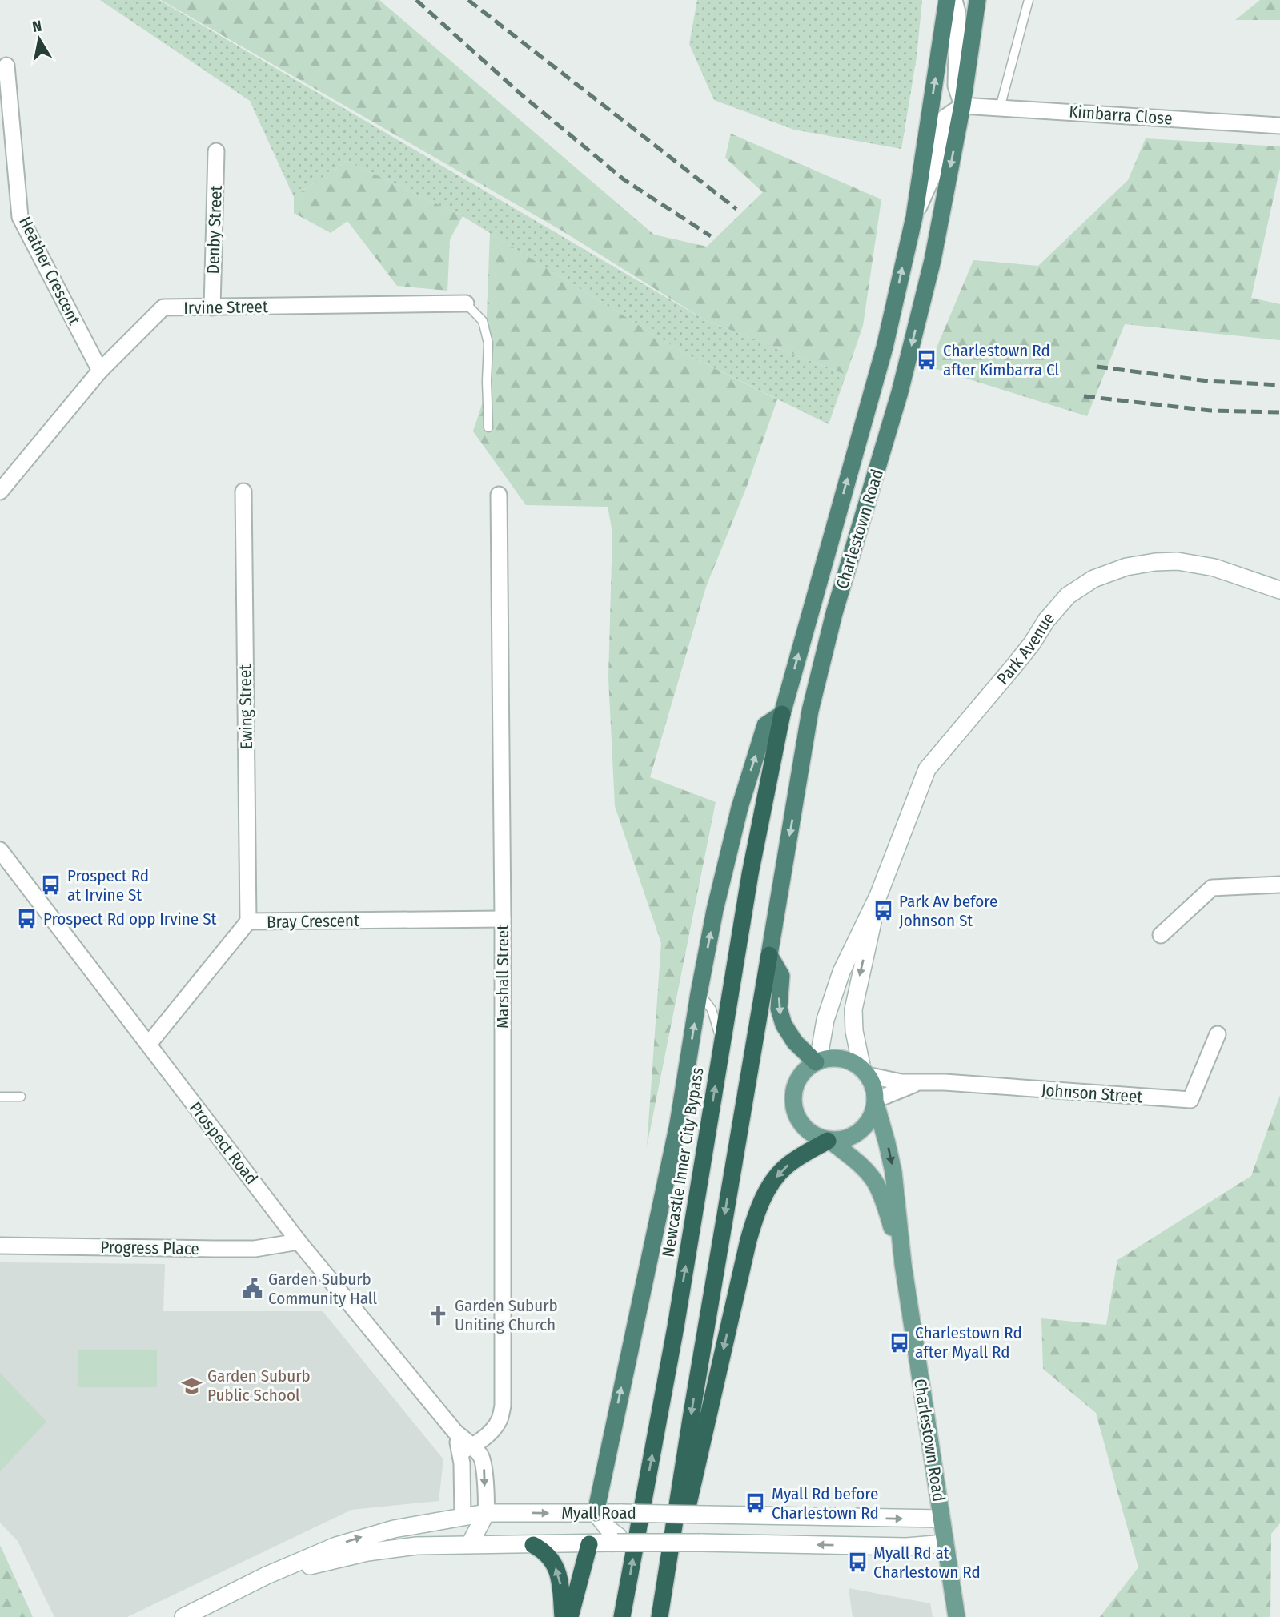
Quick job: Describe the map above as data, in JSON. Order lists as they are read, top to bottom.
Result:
{
  "streets": {
    "highway": ["Charlestown Road", "Newcastle Inner City Bypass"],
    "main road": ["Park Avenue", "Myall Road"],
    "street": [
      "Kimbarra Close",
      "Denby Street",
      "Heather Crescent",
      "Irvine Street",
      "Ewing Street",
      "Bray Crescent",
      "Marshall Street",
      "Johnson Street",
      "Prospect Road",
      "Progress Place"
    ]
  },
  "crossings": [
    ["Kimbarra Close", "Charlestown Road"],
    ["Denby Street", "Irvine Street"],
    ["Heather Crescent", "Irvine Street"],
    ["Charlestown Road", "Park Avenue"],
    ["Charlestown Road", "Johnson Street"],
    ["Charlestown Road", "Newcastle Inner City Bypass"],
    ["Charlestown Road", "Myall Road"],
    ["Park Avenue", "Johnson Street"],
    ["Ewing Street", "Bray Crescent"],
    ["Bray Crescent", "Marshall Street"],
    ["Bray Crescent", "Prospect Road"],
    ["Marshall Street", "Prospect Road"],
    ["Prospect Road", "Progress Place"],
    ["Prospect Road", "Myall Road"]
  ],
  "places": {
    "bus stop": [
      "Charlestown Rd after Kimbarra Cl",
      "Prospect Rd at Irvine St",
      "Park Av before Johnson St",
      "Prospect Rd opp Irvine St",
      "Charlestown Rd after Myall Rd",
      "Myall Rd before Charlestown Rd",
      "Myall Rd at Charlestown Rd"
    ],
    "public building": ["Garden Suburb Community Hall"],
    "church": ["Garden Suburb Uniting Church"],
    "school or university": ["Garden Suburb Public School"]
  },
  "north": "top"
}
